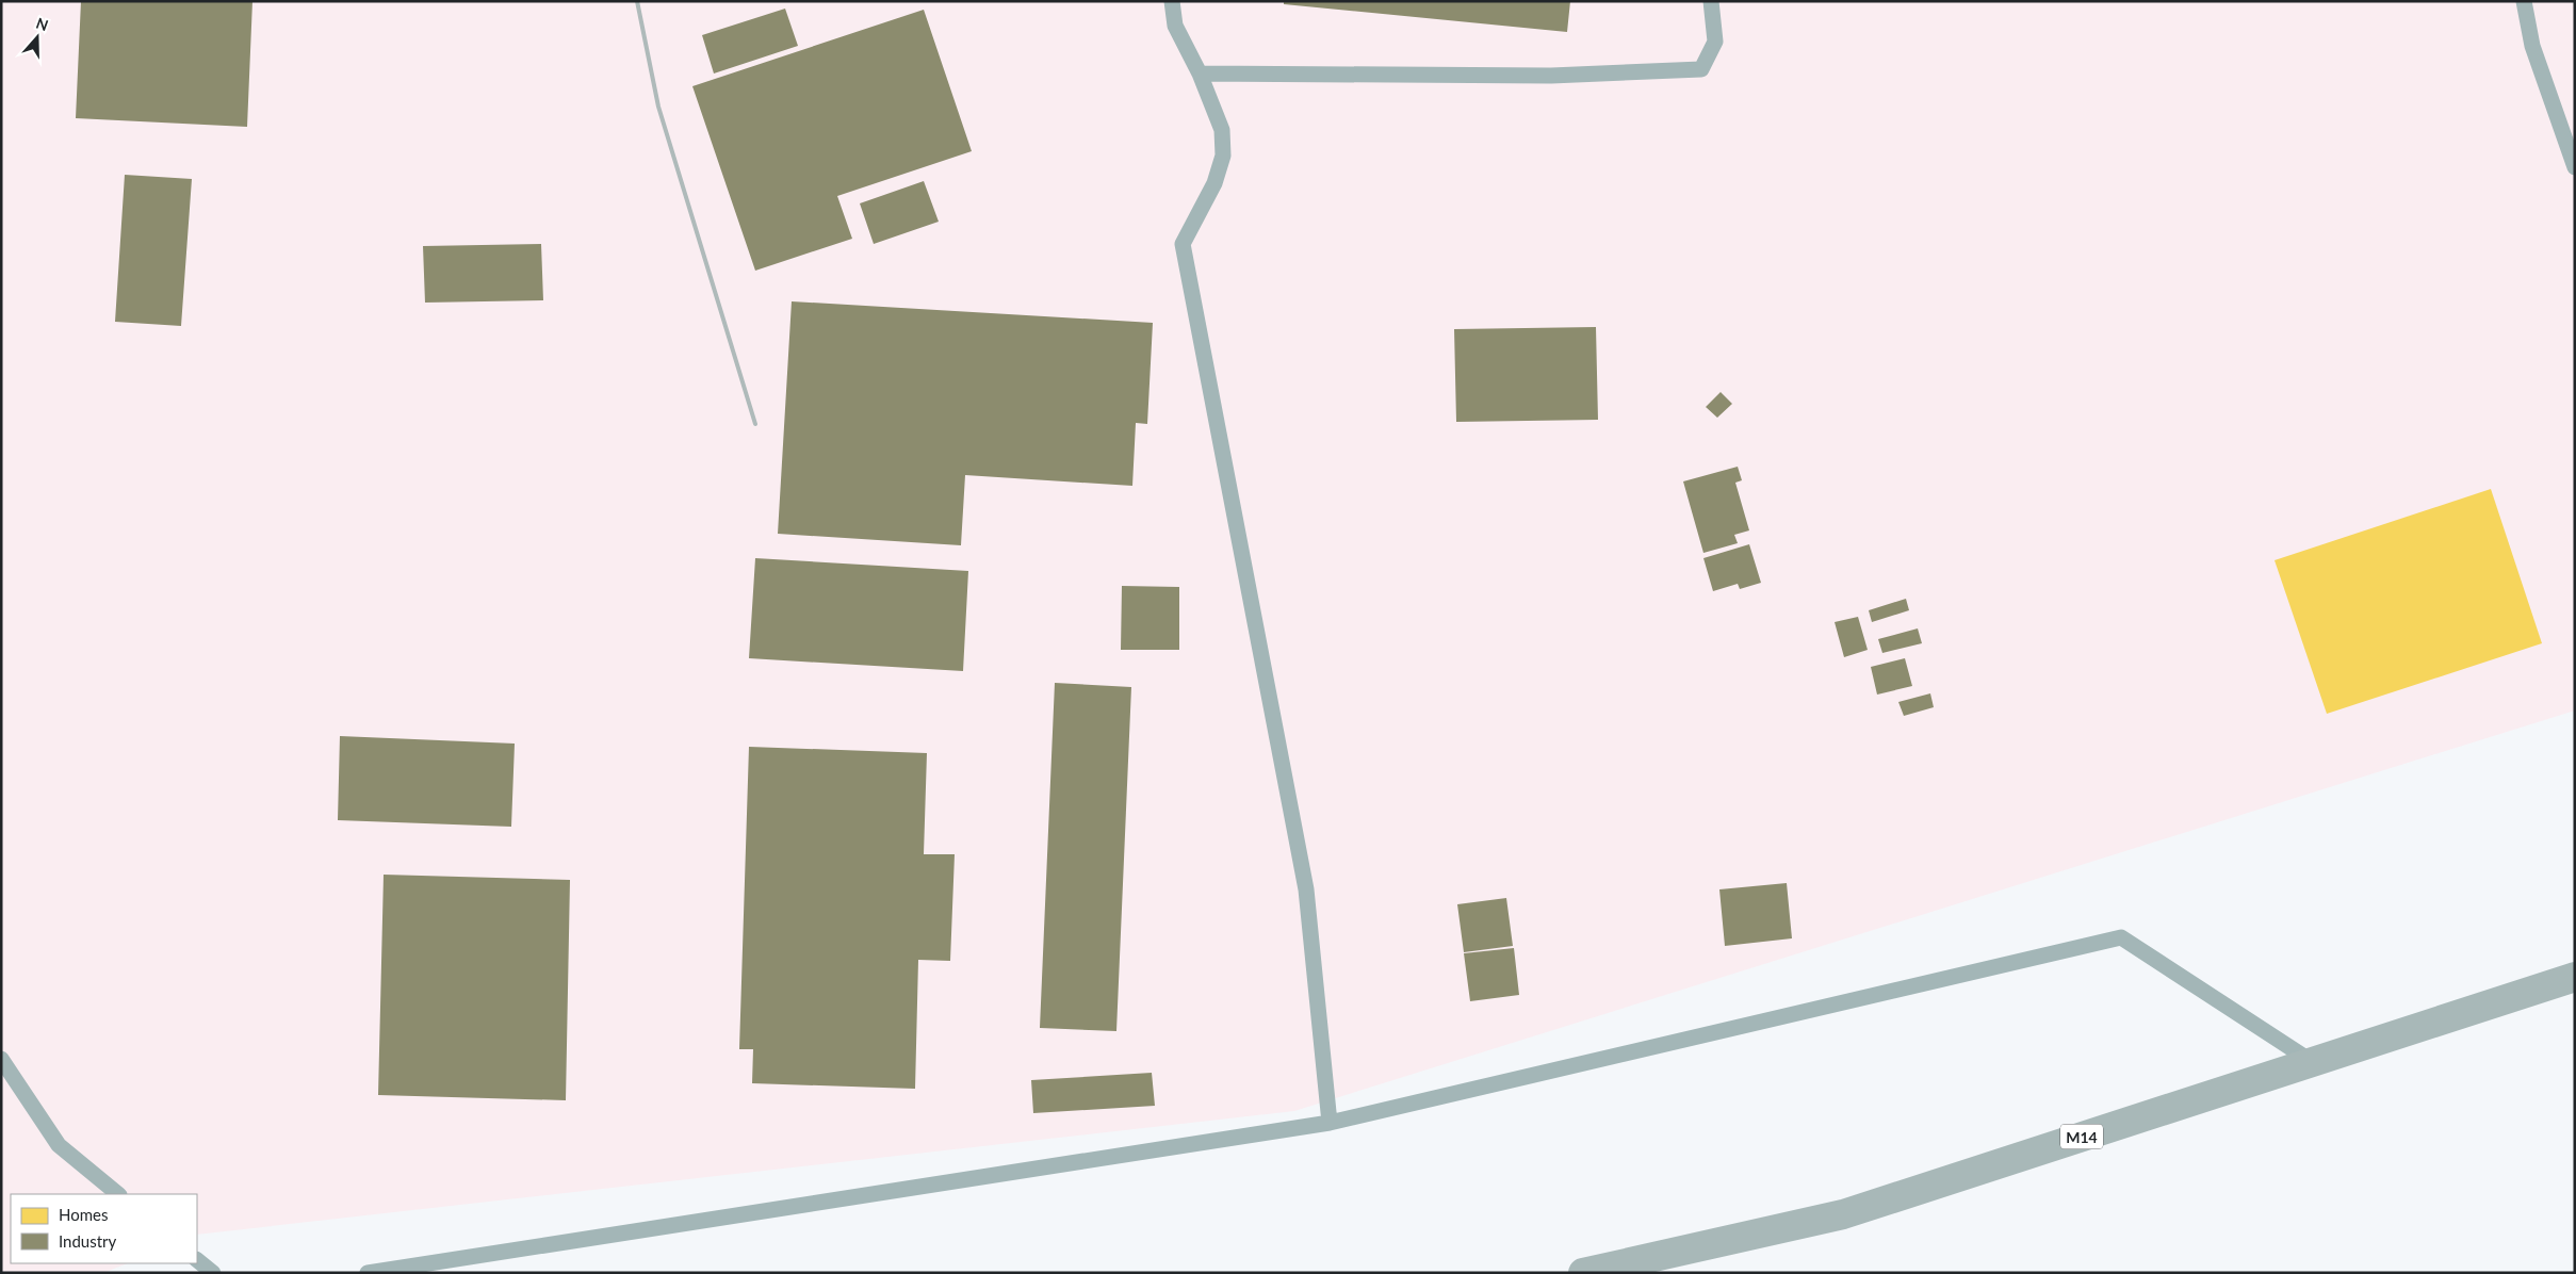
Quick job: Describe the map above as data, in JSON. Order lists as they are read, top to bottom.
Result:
{
  "streets": {
    "highway": ["M14"]
  },
  "legend": ["Homes", "Industry"],
  "north": "top"
}
